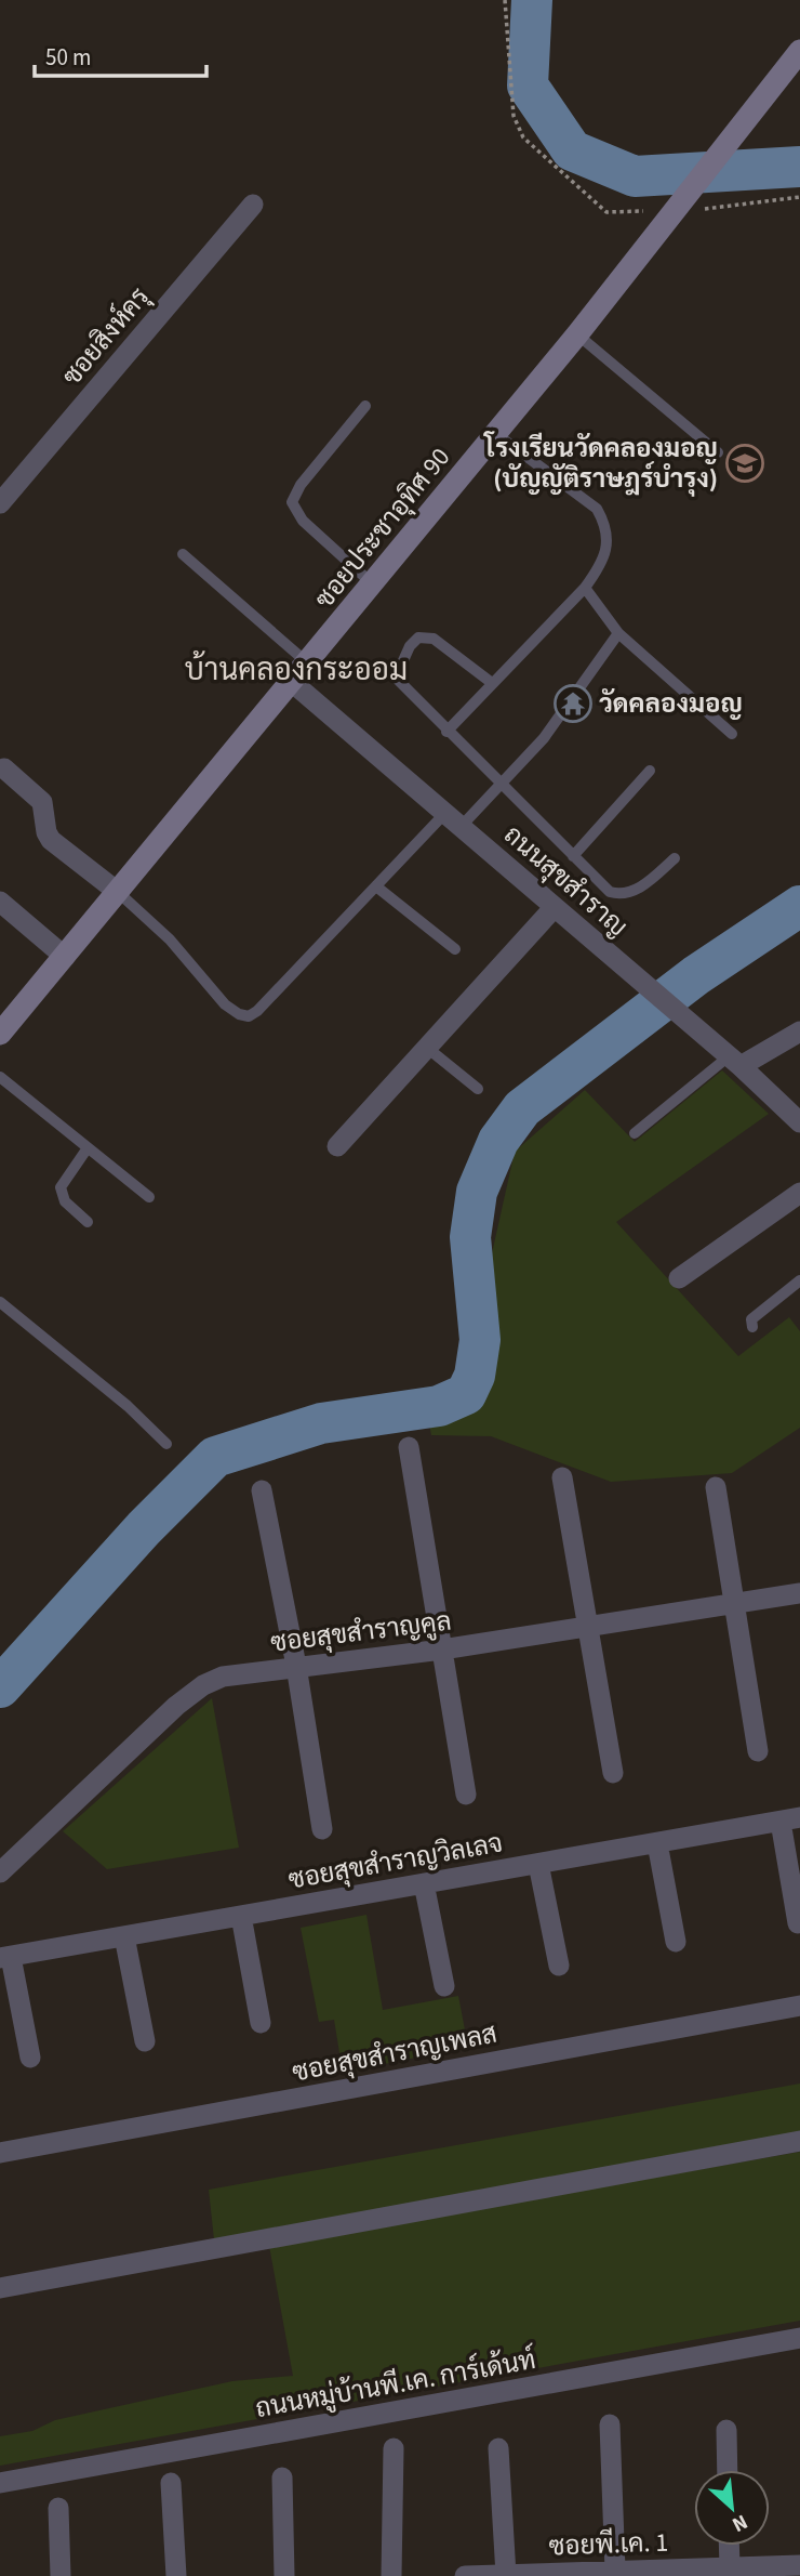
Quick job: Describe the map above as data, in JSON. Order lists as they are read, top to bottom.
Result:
{
  "streets": {
    "street": [
      "ซอยสิงห์ครุ",
      "ซอยประชาอุทิศ 90",
      "ถนนสุขสำราญ",
      "ซอยสุขสำราญคูล",
      "ซอยสุขสำราญวิลเลจ",
      "ซอยสุขสำราญเพลส",
      "ถนนหมู่บ้านพี.เค. การ์เด้นท์",
      "ซอยพี.เค. 1"
    ]
  },
  "crossings": [
    ["ซอยประชาอุทิศ 90", "ถนนสุขสำราญ"]
  ],
  "districts": ["บ้านคลองกระออม"],
  "places": {
    "school or university": ["โรงเรียนวัดคลองมอญ (บัญญัติราษฎร์บำรุง)"],
    "temple": ["วัดคลองมอญ"]
  },
  "scale_bar": "50 m",
  "north": "bottom right"
}
